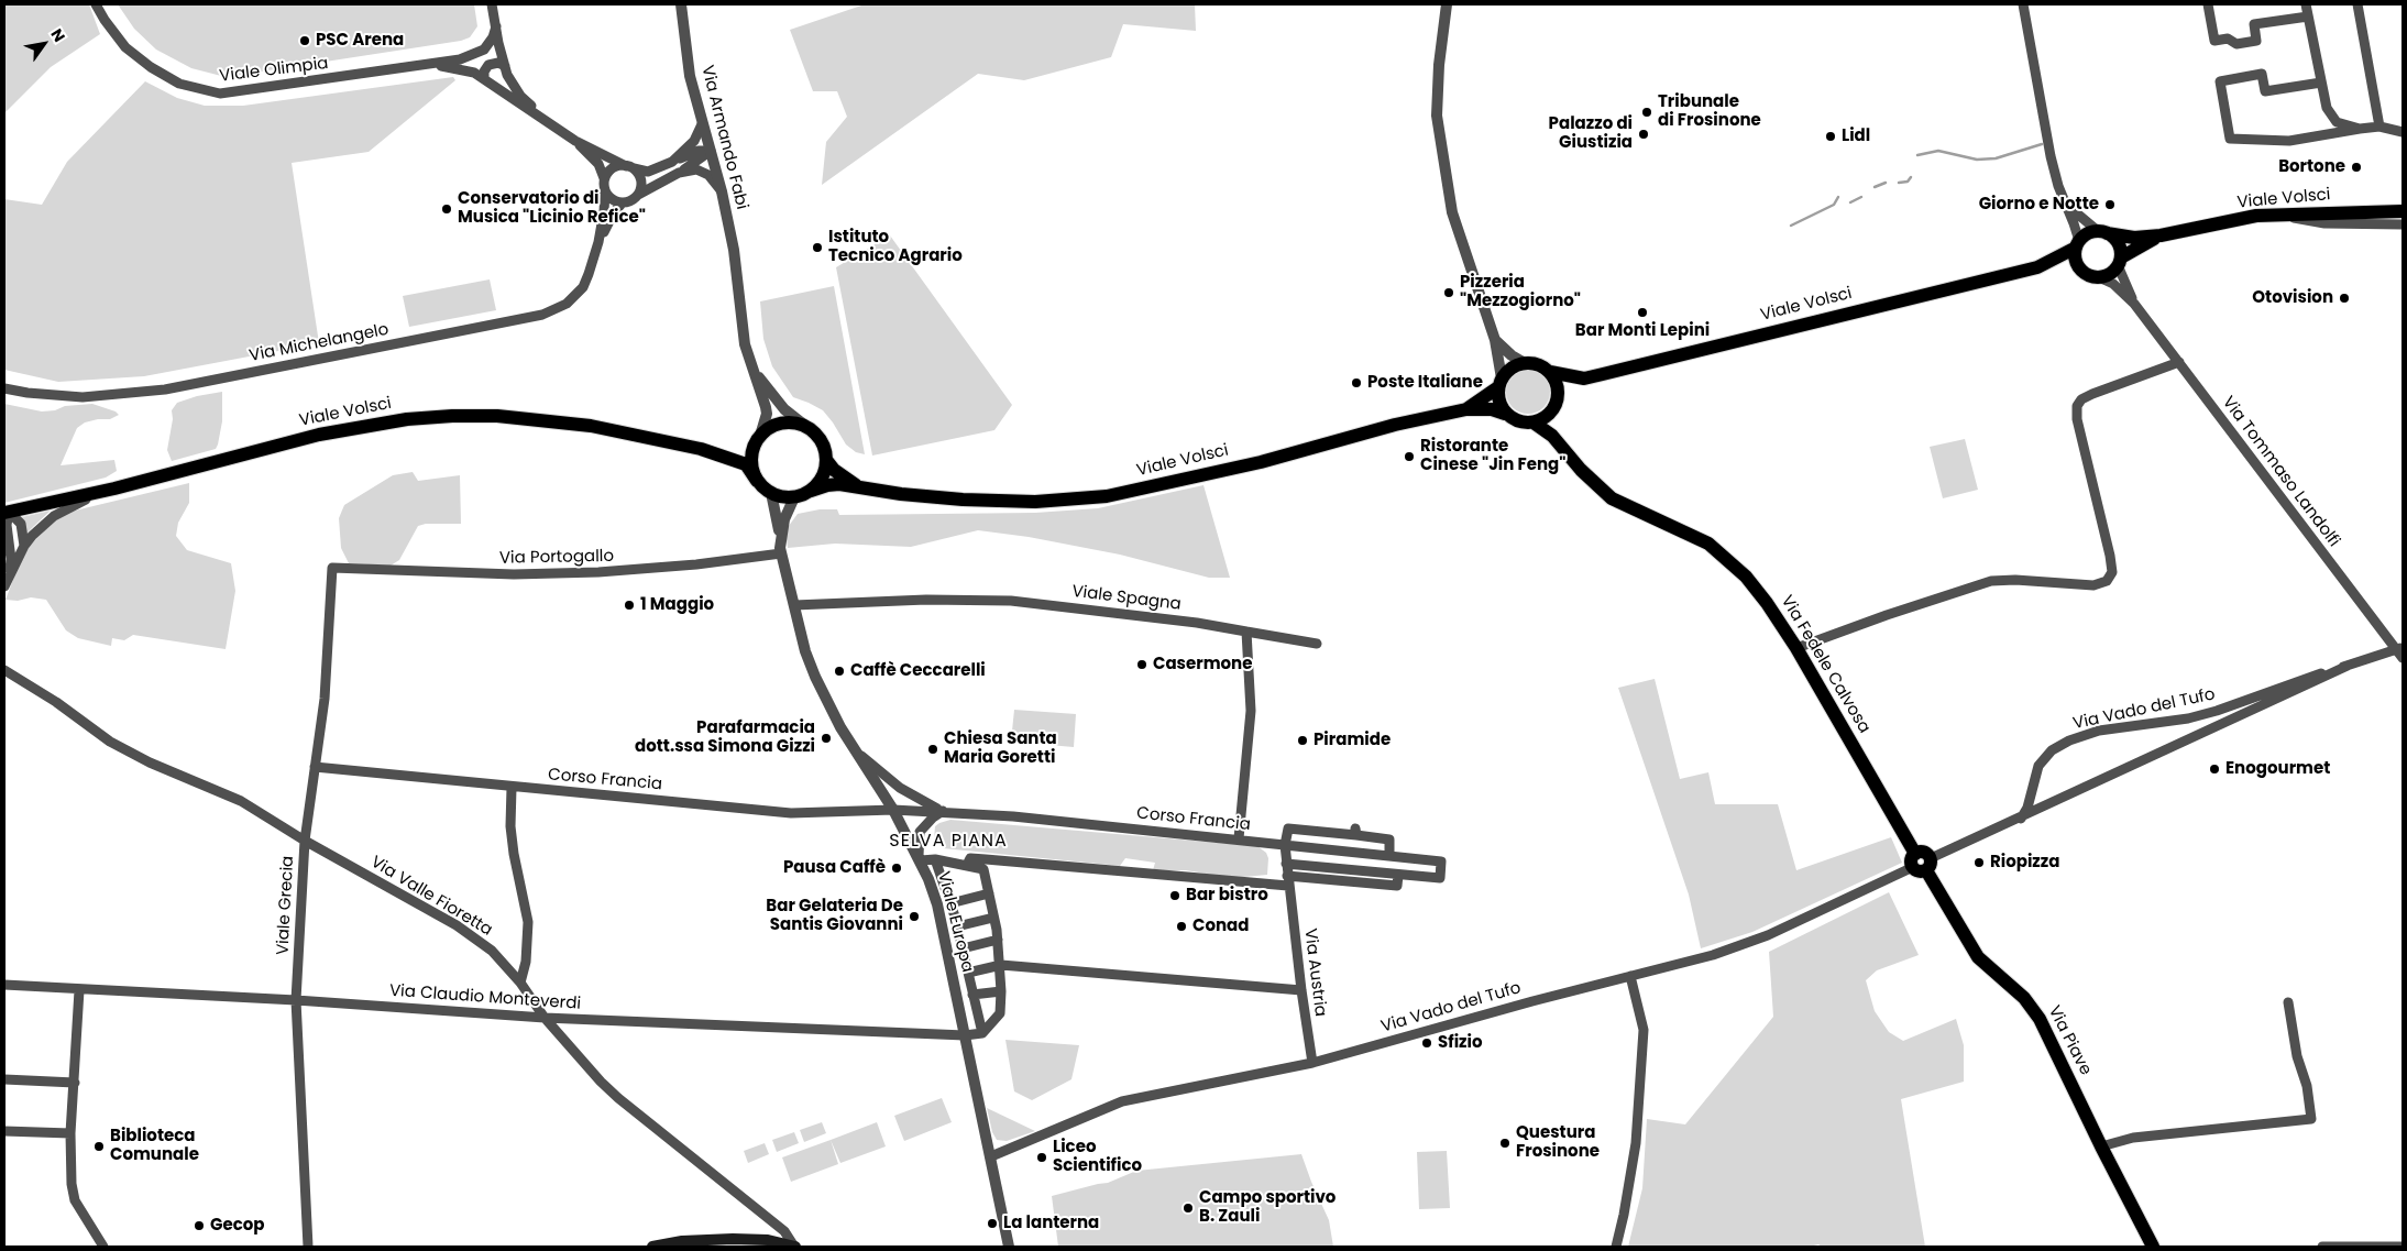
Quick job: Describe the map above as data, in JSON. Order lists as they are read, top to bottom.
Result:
{
  "streets": {
    "main road": ["Viale Volsci", "Via Fedele Calvosa", "Via Piave"],
    "street": [
      "Viale Olimpia",
      "Via Armando Fabi",
      "Via Michelangelo",
      "Via Tommaso Landolfi",
      "Via Portogallo",
      "Viale Spagna",
      "Via Vado del Tufo",
      "Corso Francia",
      "Via Valle Fioretta",
      "Viale Grecia",
      "Viale Europa",
      "Via Austria",
      "Via Claudio Monteverdi"
    ]
  },
  "crossings": [
    ["Viale Olimpia", "Via Armando Fabi"],
    ["Viale Olimpia", "Via Michelangelo"],
    ["Via Armando Fabi", "Viale Volsci"],
    ["Viale Volsci", "Via Tommaso Landolfi"],
    ["Viale Volsci", "Via Fedele Calvosa"],
    ["Via Tommaso Landolfi", "Via Vado del Tufo"],
    ["Via Portogallo", "Viale Grecia"],
    ["Via Portogallo", "Viale Europa"],
    ["Viale Spagna", "Viale Europa"],
    ["Via Fedele Calvosa", "Via Vado del Tufo"],
    ["Via Fedele Calvosa", "Via Piave"],
    ["Via Vado del Tufo", "Viale Europa"],
    ["Via Vado del Tufo", "Via Austria"],
    ["Via Vado del Tufo", "Via Piave"],
    ["Corso Francia", "Viale Grecia"],
    ["Corso Francia", "Viale Europa"],
    ["Corso Francia", "Via Austria"],
    ["Via Valle Fioretta", "Viale Grecia"],
    ["Via Valle Fioretta", "Via Claudio Monteverdi"],
    ["Viale Grecia", "Via Claudio Monteverdi"],
    ["Viale Europa", "Via Claudio Monteverdi"]
  ],
  "districts": ["SELVA PIANA"],
  "places": [
    "PSC Arena",
    "Tribunale di Frosinone",
    "Palazzo di Giustizia",
    "Lidl",
    "Bortone",
    "Giorno e Notte",
    "Conservatorio di Musica \"Licinio Refice\"",
    "Istituto Tecnico Agrario",
    "Pizzeria \"Mezzogiorno\"",
    "Otovision",
    "Bar Monti Lepini",
    "Poste Italiane",
    "Ristorante Cinese \"Jin Feng\"",
    "1 Maggio",
    "Casermone",
    "Caffè Ceccarelli",
    "Parafarmacia dott.ssa Simona Gizzi",
    "Piramide",
    "Chiesa Santa Maria Goretti",
    "Enogourmet",
    "Riopizza",
    "Pausa Caffè",
    "Bar bistro",
    "Bar Gelateria De Santis Giovanni",
    "Conad",
    "Sfizio",
    "Questura Frosinone",
    "Biblioteca Comunale",
    "Liceo Scientifico",
    "Campo sportivo B. Zauli",
    "La lanterna",
    "Gecop"
  ],
  "north": "top right"
}
